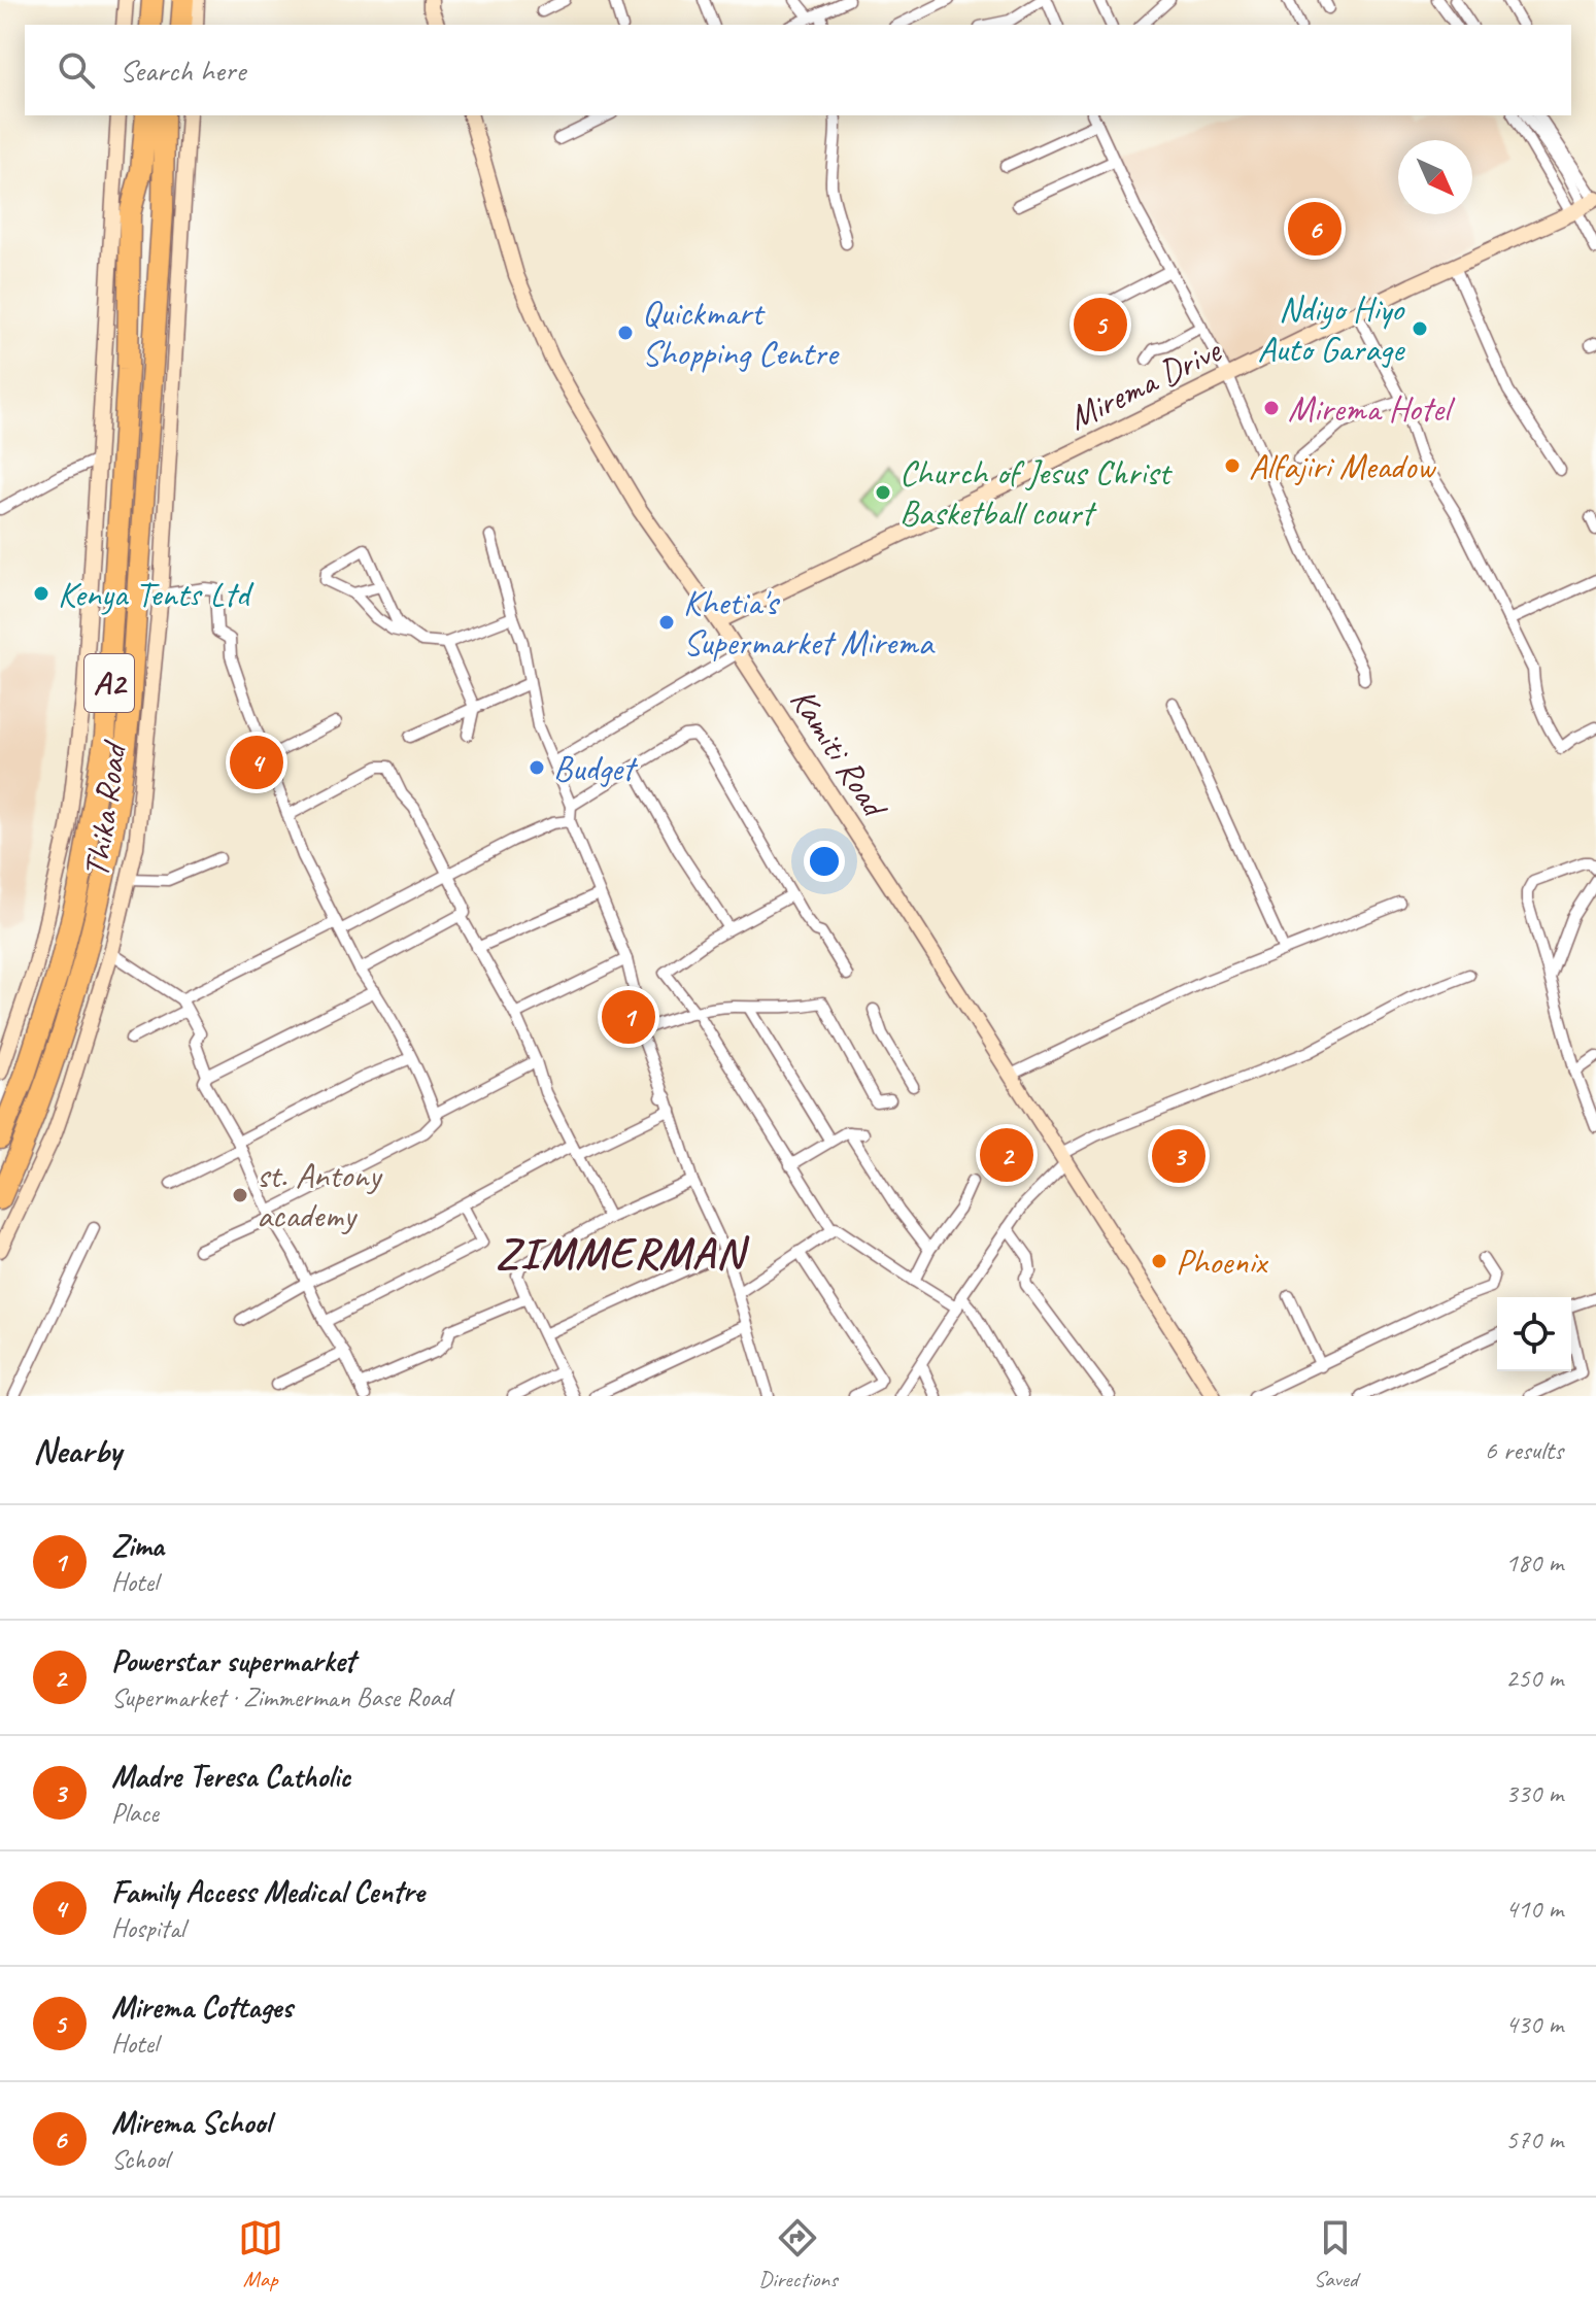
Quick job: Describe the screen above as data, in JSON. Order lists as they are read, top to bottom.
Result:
{
  "streets": {
    "highway": ["A2", "Thika Road"],
    "main road": ["Mirema Drive", "Kamiti Road"]
  },
  "crossings": [
    ["Mirema Drive", "Kamiti Road"]
  ],
  "districts": ["ZIMMERMAN"],
  "places": [
    "Ndiyo Hiyo Auto Garage",
    "Quickmart Shopping Centre",
    "Mirema Hotel",
    "Alfajiri Meadow",
    "Church of Jesus Christ Basketball court",
    "Kenya Tents Ltd",
    "Khetia's Supermarket Mirema",
    "Budget",
    "st. Antony academy",
    "Phoenix"
  ],
  "north": "bottom right",
  "page": {
    "search": "Search here",
    "pins": [
      "6",
      "5",
      "4",
      "1",
      "2",
      "3"
    ],
    "heading": ["Nearby", "6 results"],
    "list": [
      {
        "mark": "1",
        "name": "Zima",
        "note": "Hotel",
        "value": "180 m"
      },
      {
        "mark": "2",
        "name": "Powerstar supermarket",
        "note": "Supermarket · Zimmerman Base Road",
        "value": "250 m"
      },
      {
        "mark": "3",
        "name": "Madre Teresa Catholic",
        "note": "Place",
        "value": "330 m"
      },
      {
        "mark": "4",
        "name": "Family Access Medical Centre",
        "note": "Hospital",
        "value": "410 m"
      },
      {
        "mark": "5",
        "name": "Mirema Cottages",
        "note": "Hotel",
        "value": "430 m"
      },
      {
        "mark": "6",
        "name": "Mirema School",
        "note": "School",
        "value": "570 m"
      }
    ],
    "nav": ["Map", "Directions", "Saved"]
  }
}
